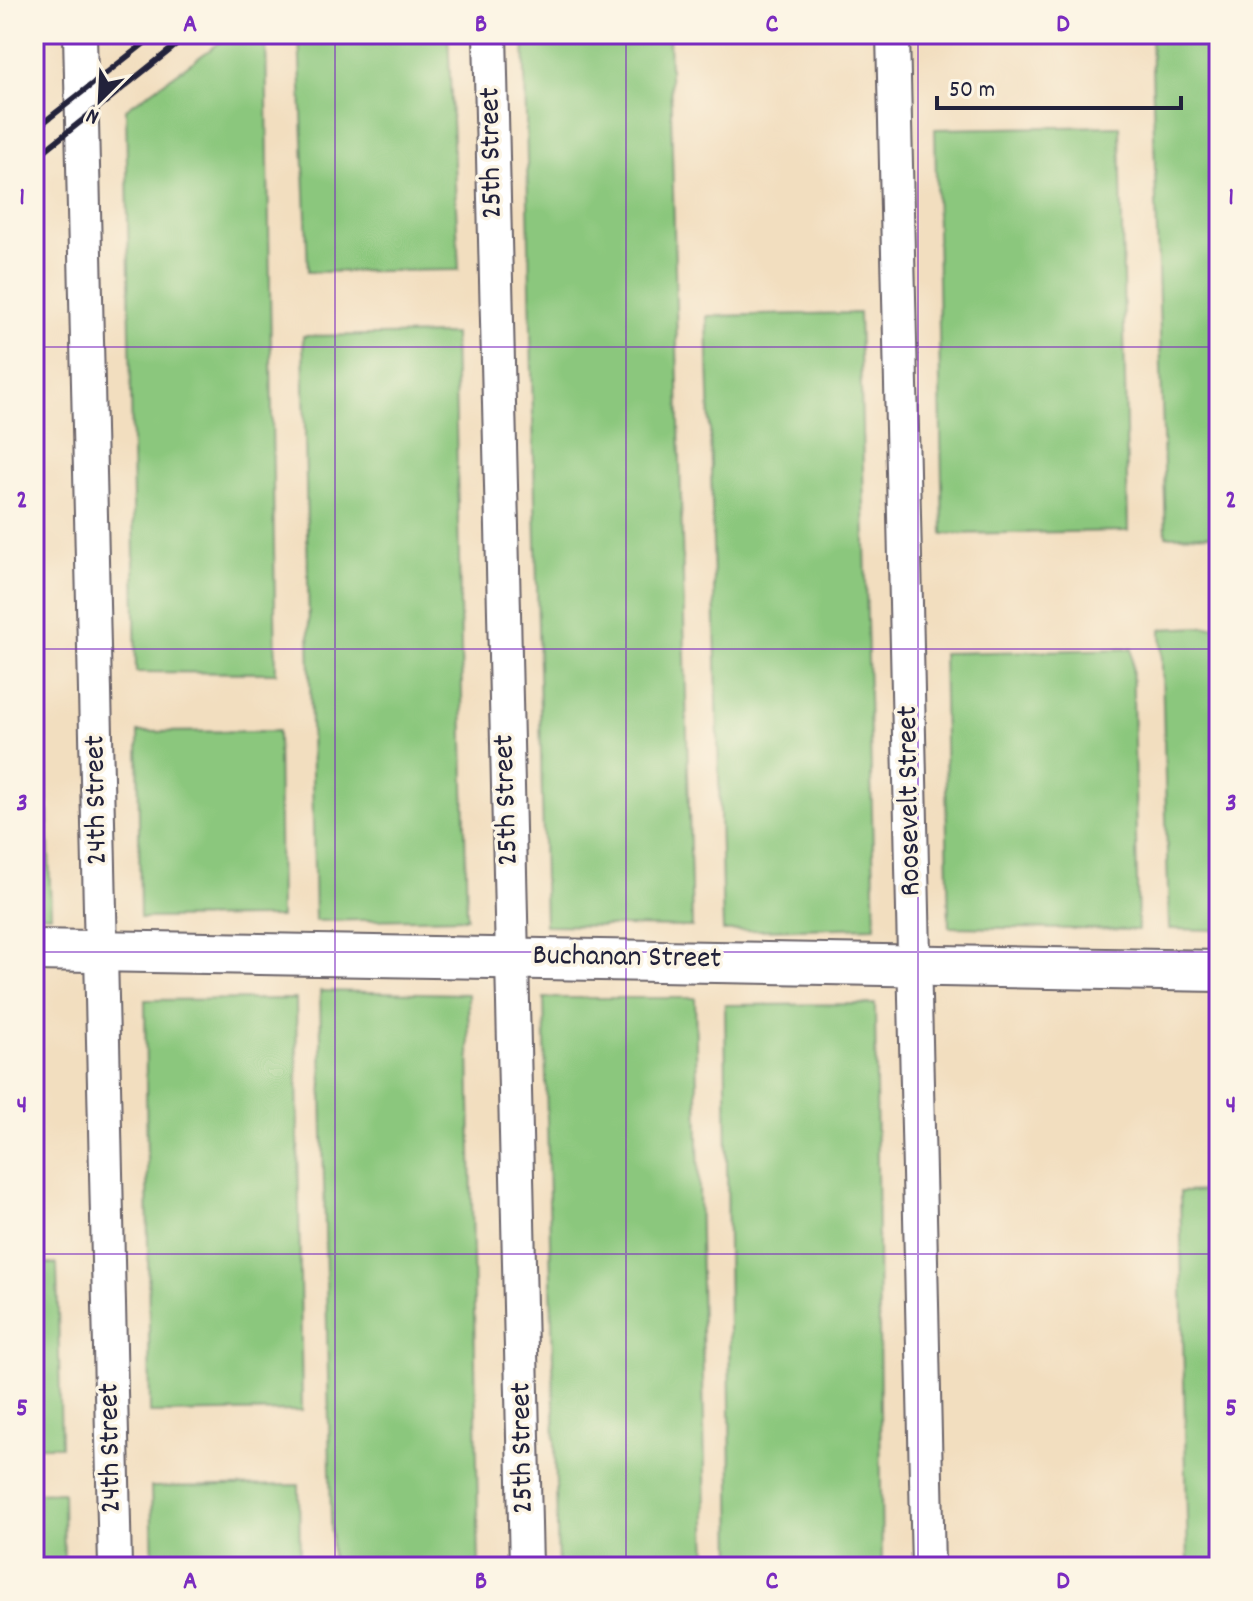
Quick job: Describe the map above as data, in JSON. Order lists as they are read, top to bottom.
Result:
{
  "streets": {
    "street": [
      "25th Street",
      "24th Street",
      "Roosevelt Street",
      "Buchanan Street"
    ]
  },
  "crossings": [
    ["25th Street", "Buchanan Street"],
    ["24th Street", "Buchanan Street"],
    ["Roosevelt Street", "Buchanan Street"]
  ],
  "scale_bar": "50 m",
  "north": "bottom left",
  "grid": {
    "columns": [
      "A",
      "B",
      "C",
      "D"
    ],
    "rows": [
      "1",
      "2",
      "3",
      "4",
      "5"
    ]
  }
}
